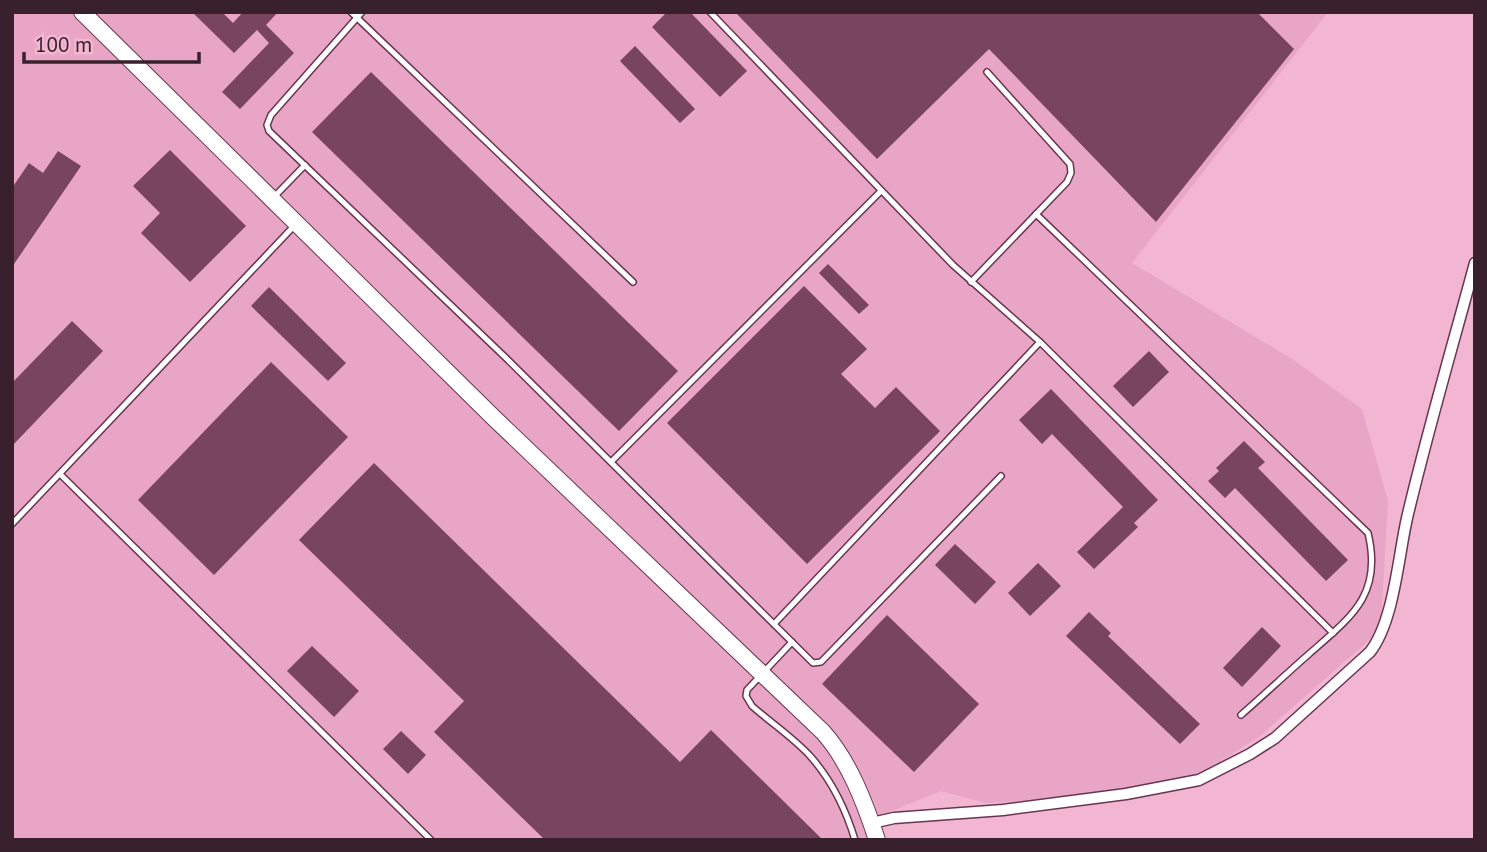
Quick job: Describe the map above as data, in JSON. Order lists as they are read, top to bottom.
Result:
{
  "scale_bar": "100 m"
}
